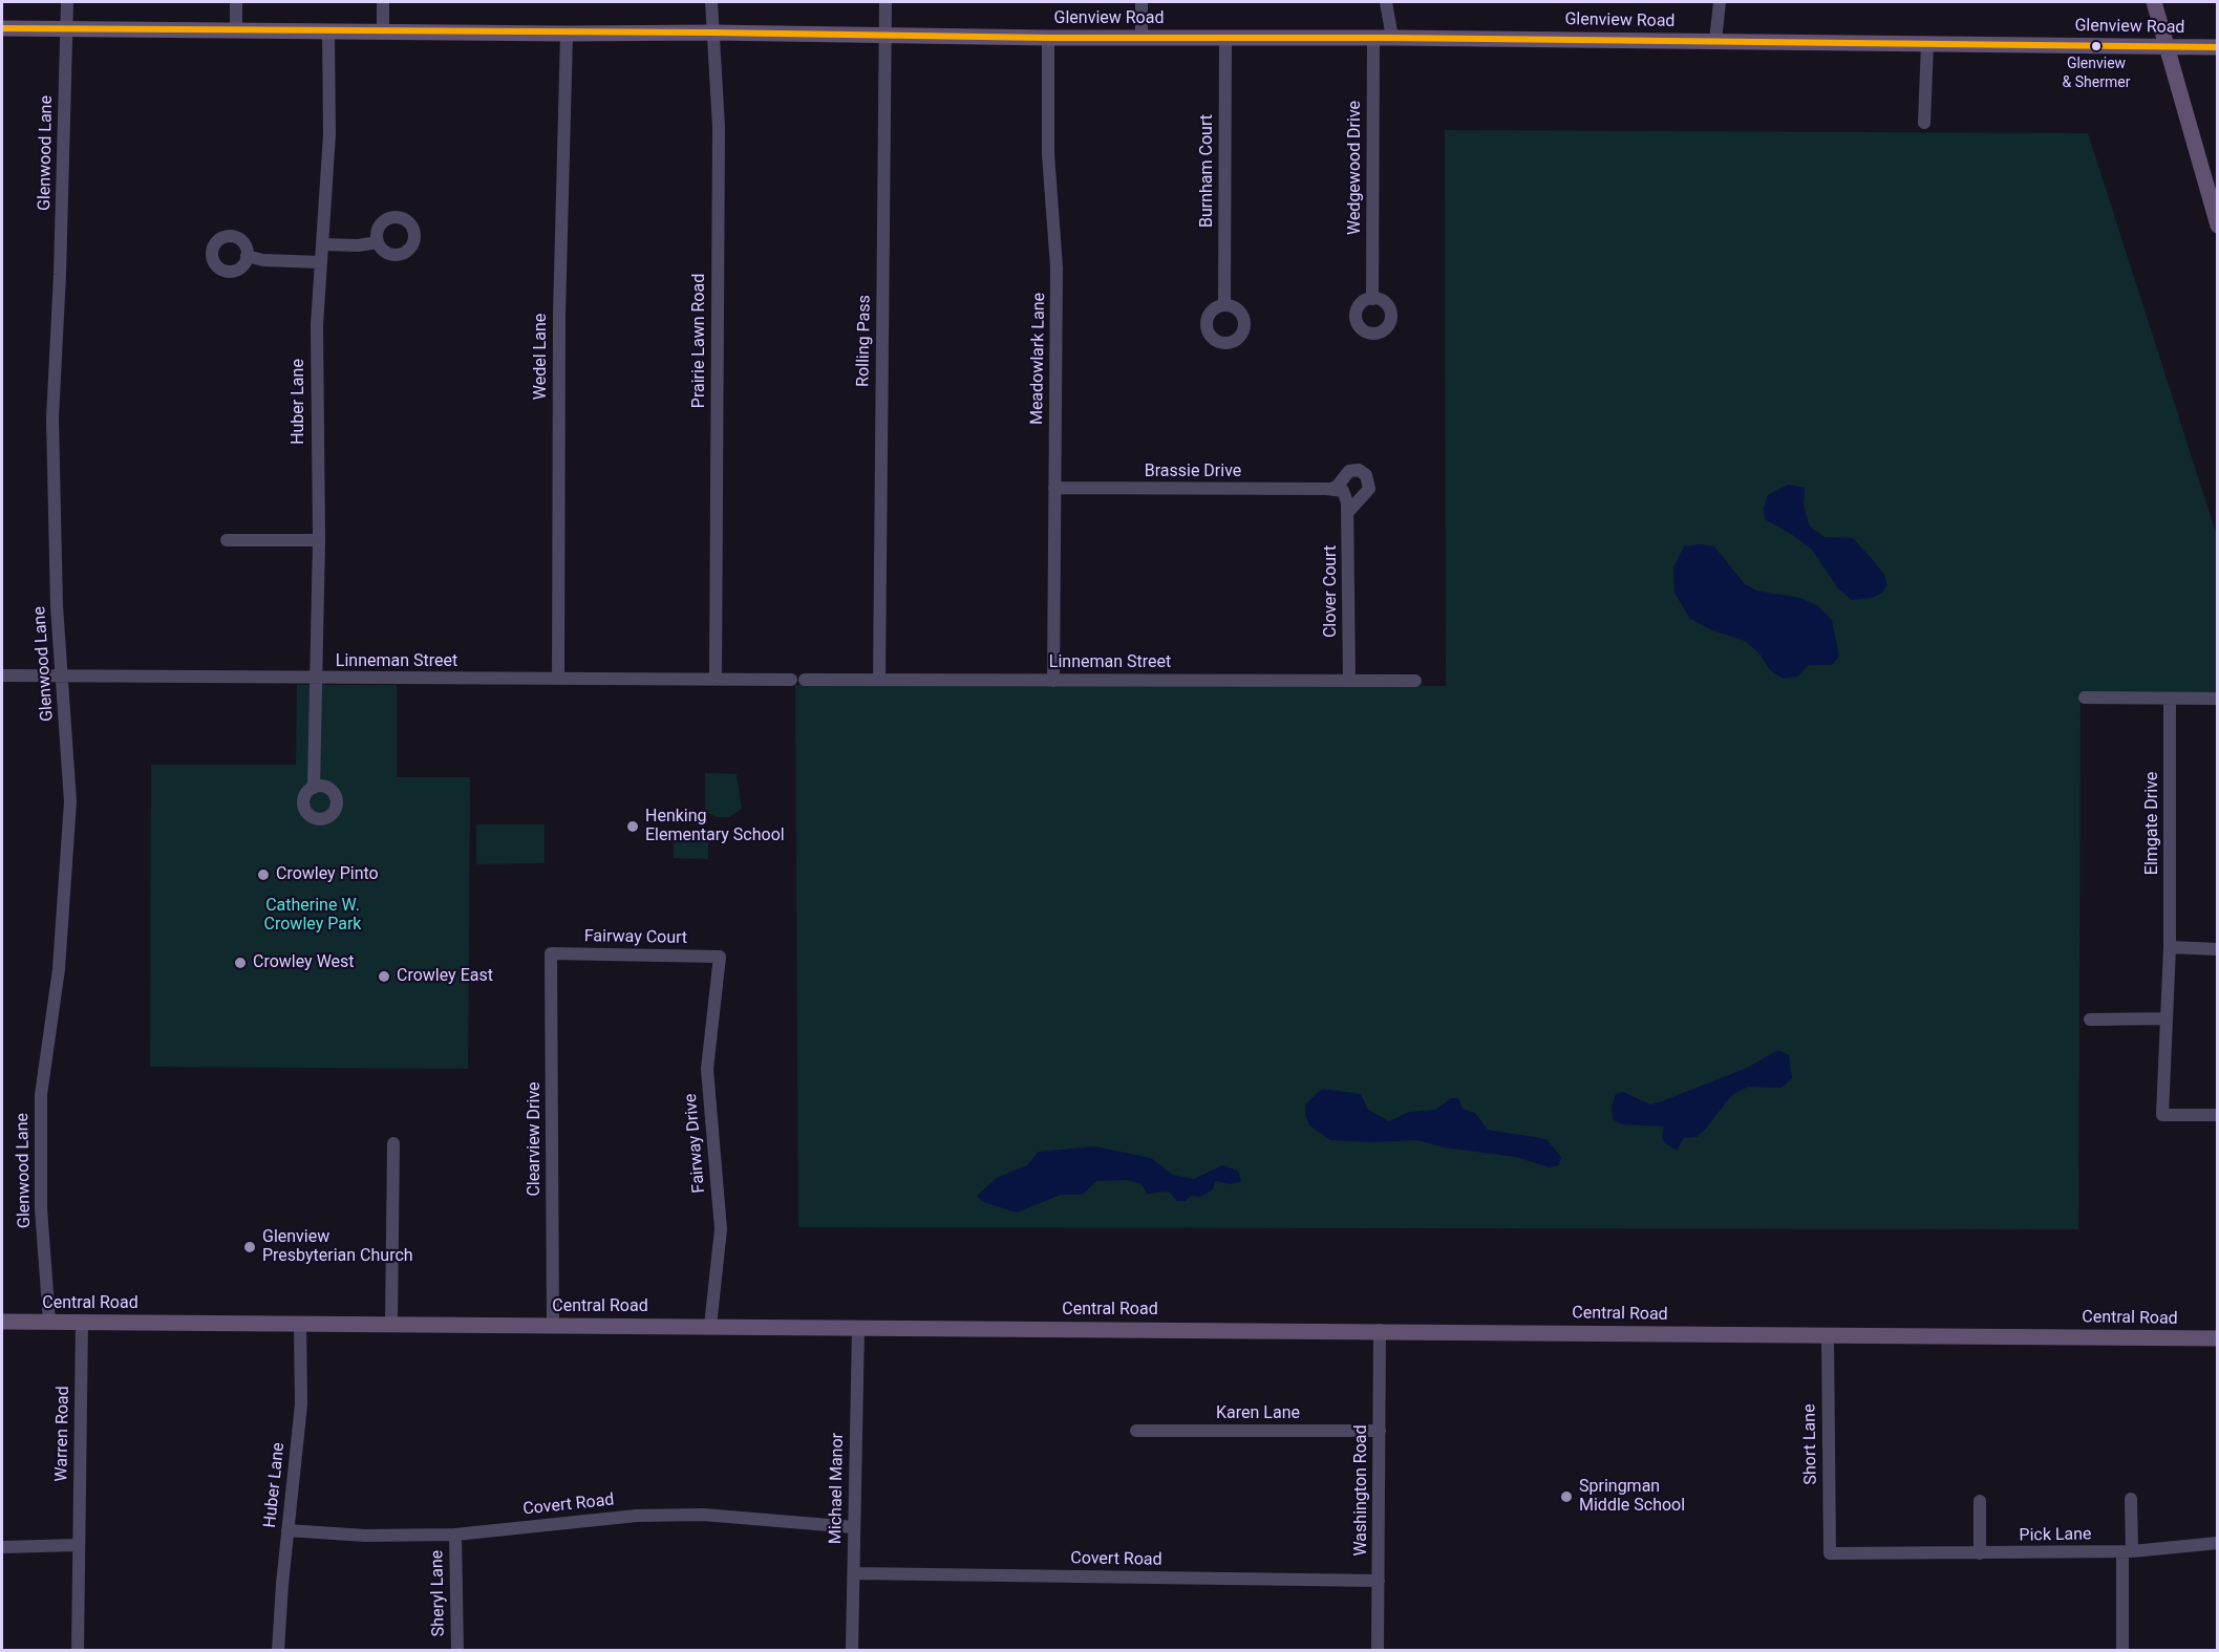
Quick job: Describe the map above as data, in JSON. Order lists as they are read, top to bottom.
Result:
{
  "streets": {
    "main road": ["Glenview Road", "Central Road"],
    "street": [
      "Glenwood Lane",
      "Wedgewood Drive",
      "Burnham Court",
      "Prairie Lawn Road",
      "Rolling Pass",
      "Wedel Lane",
      "Meadowlark Lane",
      "Huber Lane",
      "Brassie Drive",
      "Clover Court",
      "Linneman Street",
      "Elmgate Drive",
      "Fairway Court",
      "Clearview Drive",
      "Fairway Drive",
      "Karen Lane",
      "Warren Road",
      "Short Lane",
      "Michael Manor",
      "Washington Road",
      "Covert Road",
      "Pick Lane",
      "Sheryl Lane"
    ]
  },
  "crossings": [
    ["Glenview Road", "Glenwood Lane"],
    ["Glenview Road", "Wedgewood Drive"],
    ["Glenview Road", "Burnham Court"],
    ["Glenview Road", "Prairie Lawn Road"],
    ["Glenview Road", "Rolling Pass"],
    ["Glenview Road", "Wedel Lane"],
    ["Glenview Road", "Meadowlark Lane"],
    ["Glenview Road", "Huber Lane"],
    ["Glenwood Lane", "Linneman Street"],
    ["Glenwood Lane", "Central Road"],
    ["Prairie Lawn Road", "Linneman Street"],
    ["Rolling Pass", "Linneman Street"],
    ["Wedel Lane", "Linneman Street"],
    ["Meadowlark Lane", "Brassie Drive"],
    ["Meadowlark Lane", "Linneman Street"],
    ["Huber Lane", "Linneman Street"],
    ["Huber Lane", "Central Road"],
    ["Huber Lane", "Covert Road"],
    ["Clover Court", "Linneman Street"],
    ["Fairway Court", "Clearview Drive"],
    ["Fairway Court", "Fairway Drive"],
    ["Clearview Drive", "Central Road"],
    ["Fairway Drive", "Central Road"],
    ["Central Road", "Warren Road"],
    ["Central Road", "Short Lane"],
    ["Central Road", "Michael Manor"],
    ["Central Road", "Washington Road"],
    ["Karen Lane", "Washington Road"],
    ["Short Lane", "Pick Lane"],
    ["Michael Manor", "Covert Road"],
    ["Washington Road", "Covert Road"],
    ["Covert Road", "Sheryl Lane"]
  ],
  "parks": ["Catherine W. Crowley Park"],
  "places": [
    "Glenview & Shermer",
    "Henking Elementary School",
    "Crowley Pinto",
    "Crowley West",
    "Crowley East",
    "Glenview Presbyterian Church",
    "Springman Middle School"
  ]
}
